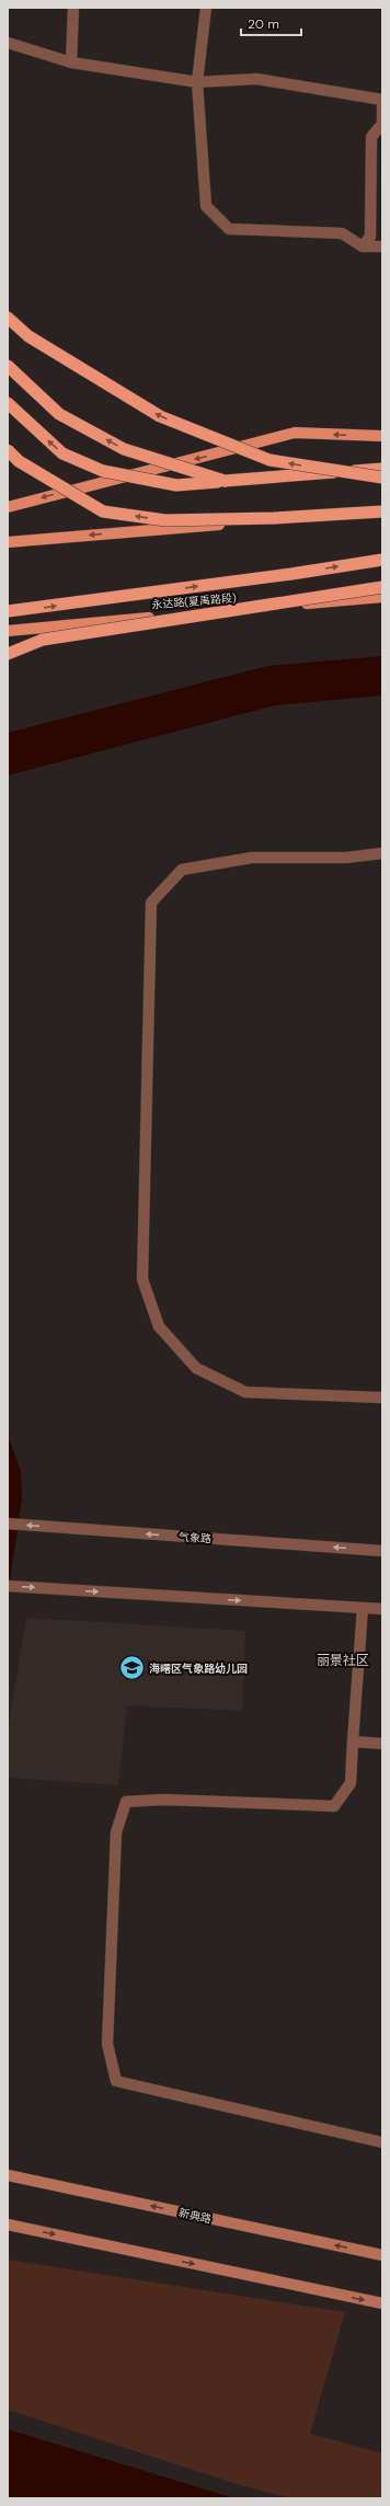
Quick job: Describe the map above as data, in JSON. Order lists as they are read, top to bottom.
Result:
{
  "streets": {
    "main road": ["永达路(夏禹路段)", "新典路"],
    "street": ["气象路"]
  },
  "districts": ["丽景社区"],
  "places": {
    "school or university": ["海曙区气象路幼儿园"]
  },
  "scale_bar": "20 m"
}
